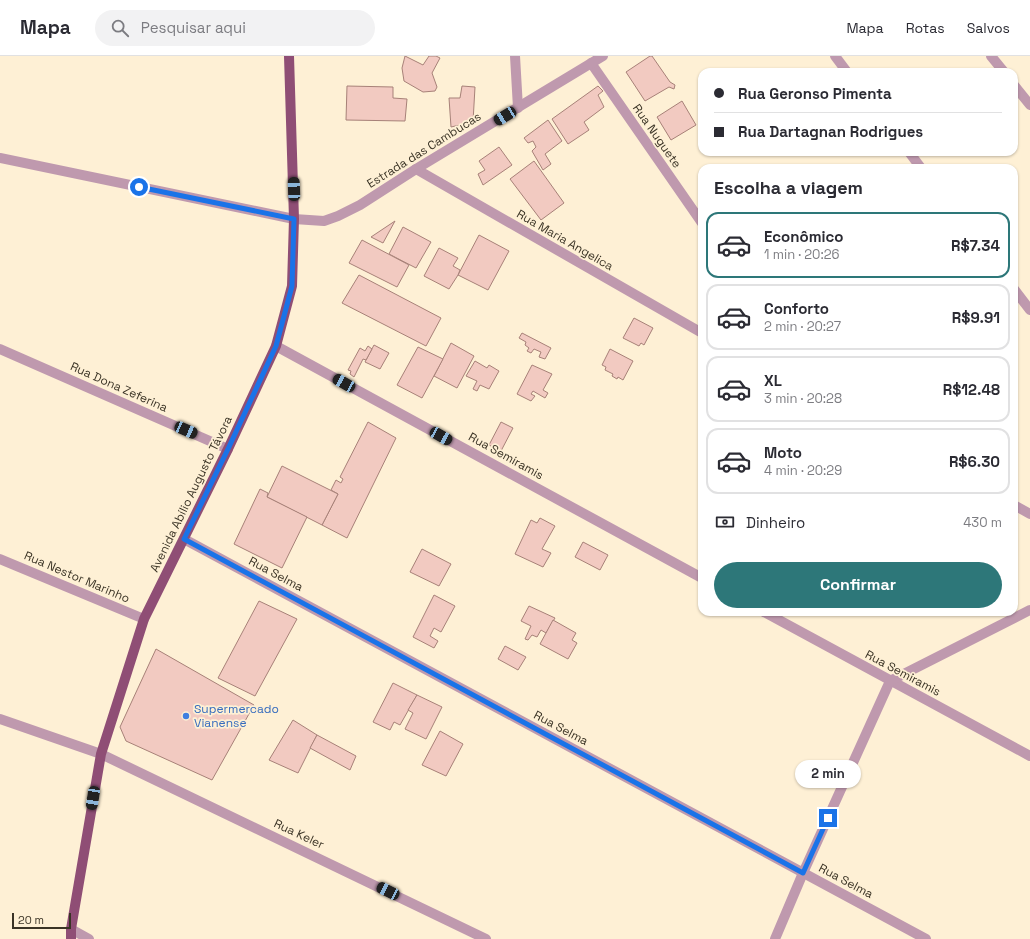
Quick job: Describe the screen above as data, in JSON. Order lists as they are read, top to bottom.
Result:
{
  "streets": {
    "main road": ["Avenida Abílio Augusto Távora"],
    "street": [
      "Rua Nuguete",
      "Estrada das Cambucas",
      "Rua Maria Angelica",
      "Rua Dona Zeferina",
      "Rua Semiramis",
      "Rua Selma",
      "Rua Nestor Marinho",
      "Rua Keler"
    ]
  },
  "crossings": [
    ["Rua Nuguete", "Estrada das Cambucas"],
    ["Estrada das Cambucas", "Rua Maria Angelica"],
    ["Estrada das Cambucas", "Avenida Abílio Augusto Távora"],
    ["Rua Dona Zeferina", "Avenida Abílio Augusto Távora"],
    ["Rua Semiramis", "Avenida Abílio Augusto Távora"],
    ["Avenida Abílio Augusto Távora", "Rua Selma"],
    ["Avenida Abílio Augusto Távora", "Rua Nestor Marinho"],
    ["Avenida Abílio Augusto Távora", "Rua Keler"]
  ],
  "places": ["Supermercado Vianense"],
  "scale_bar": "20 m",
  "page": {
    "header": "Mapa",
    "search": "Pesquisar aqui",
    "nav": ["Mapa", "Rotas", "Salvos"],
    "banner": ["Rua Geronso Pimenta", "Rua Dartagnan Rodrigues"],
    "heading": "Escolha a viagem",
    "list": [
      {
        "name": "Econômico",
        "note": "1 min · 20:26",
        "value": "R$7.34"
      },
      {
        "name": "Conforto",
        "note": "2 min · 20:27",
        "value": "R$9.91"
      },
      {
        "name": "XL",
        "note": "3 min · 20:28",
        "value": "R$12.48"
      },
      {
        "name": "Moto",
        "note": "4 min · 20:29",
        "value": "R$6.30"
      }
    ],
    "pay": ["Dinheiro", "430 m"],
    "buttons": "Confirmar",
    "bubble": "2 min",
    "scale": "20 m"
  }
}
